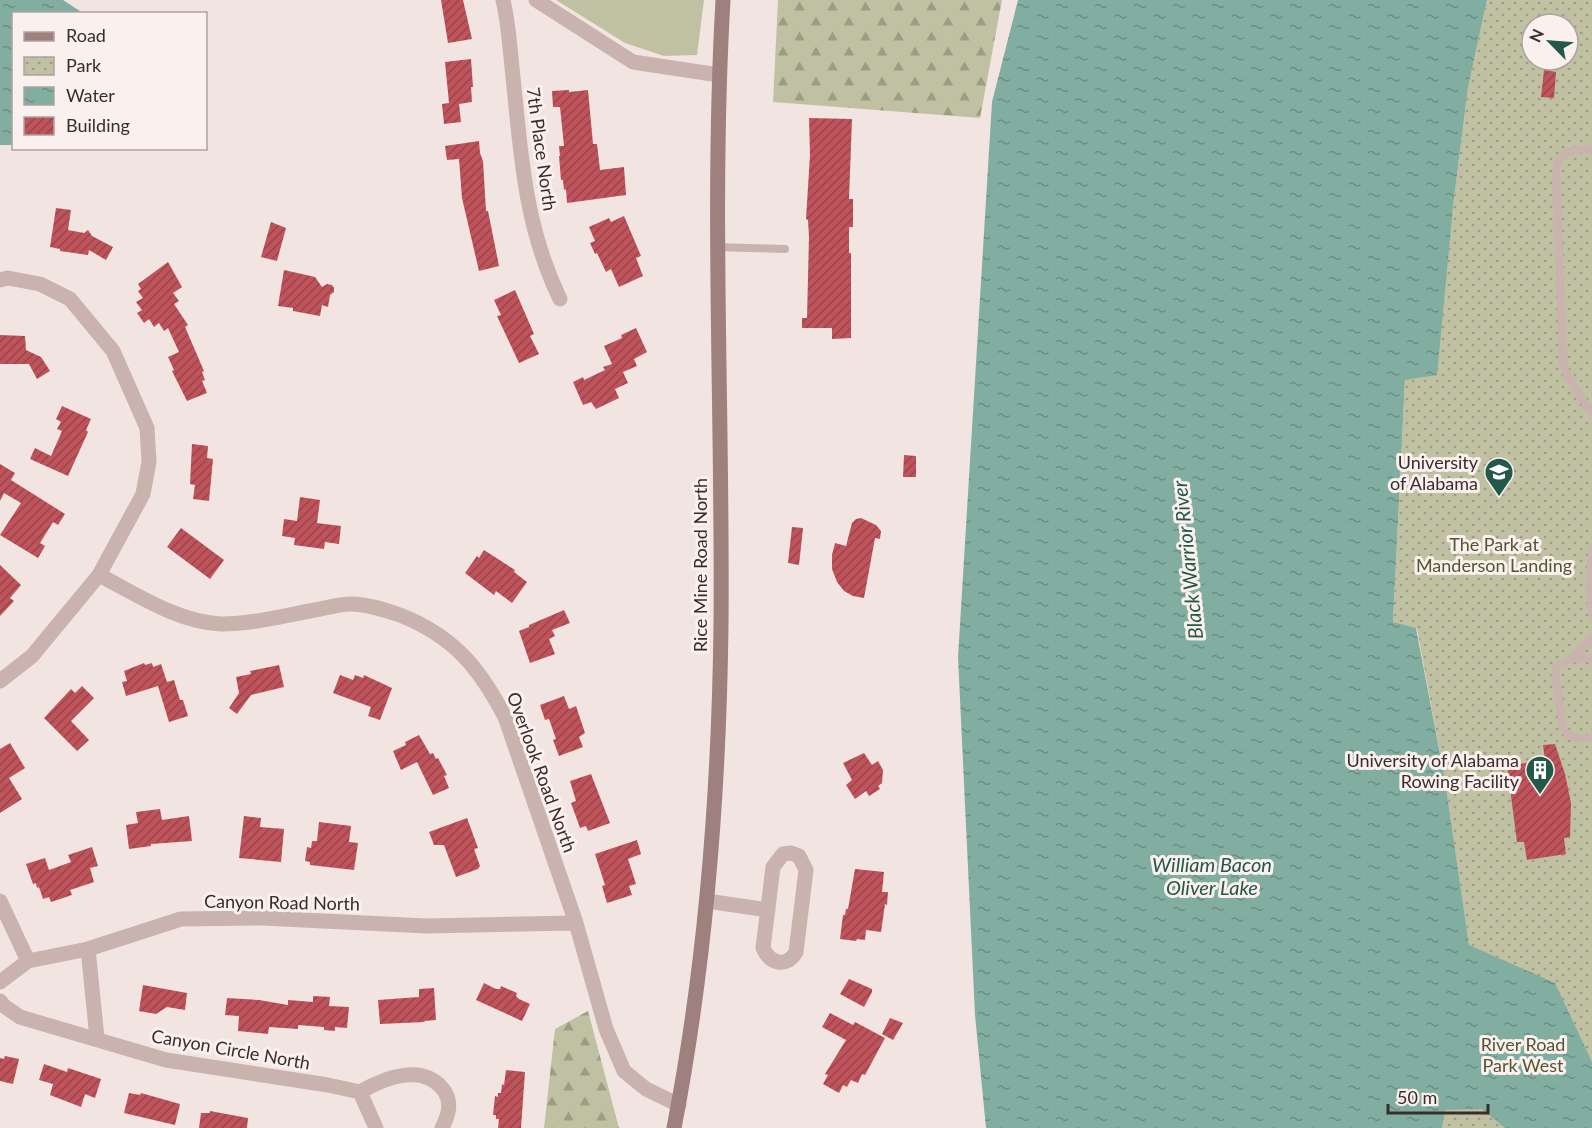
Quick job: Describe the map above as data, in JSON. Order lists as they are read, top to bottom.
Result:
{
  "streets": {
    "main road": ["Rice Mine Road North"],
    "street": [
      "7th Place North",
      "Overlook Road North",
      "Canyon Road North",
      "Canyon Circle North"
    ]
  },
  "crossings": [
    ["Rice Mine Road North", "Overlook Road North"],
    ["Overlook Road North", "Canyon Road North"]
  ],
  "water": ["Black Warrior River", "William Bacon Oliver Lake"],
  "parks": ["The Park at Manderson Landing", "River Road Park West"],
  "places": {
    "school or university": ["University of Alabama"],
    "building": ["University of Alabama Rowing Facility"]
  },
  "legend": [
    "Road",
    "Park",
    "Water",
    "Building"
  ],
  "scale_bar": "50 m",
  "north": "top left"
}
